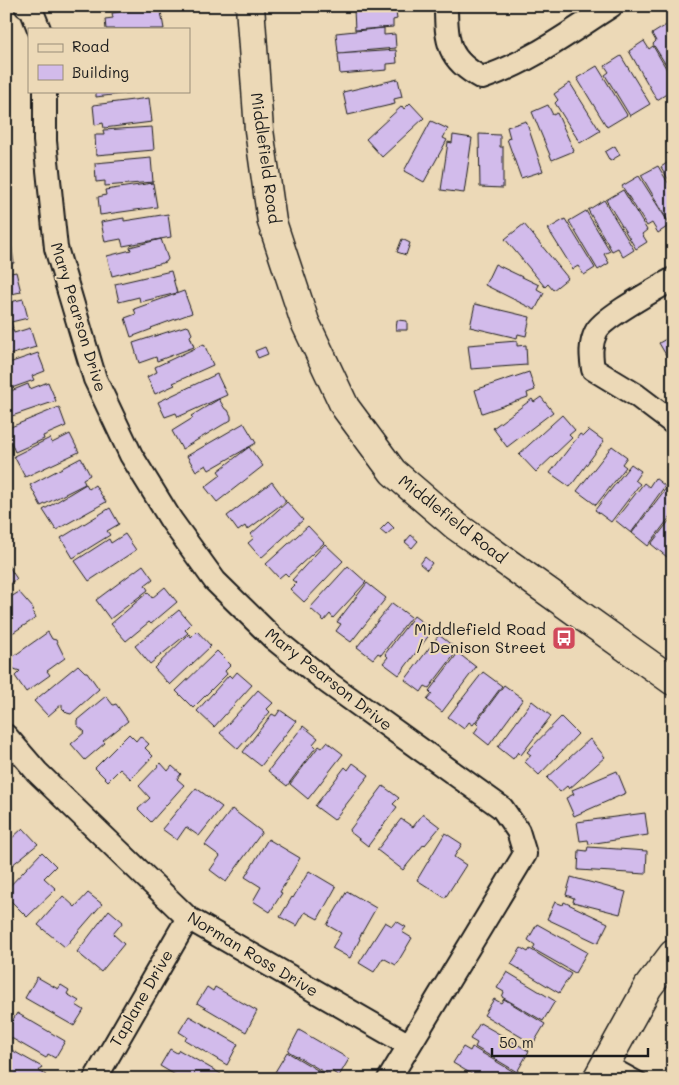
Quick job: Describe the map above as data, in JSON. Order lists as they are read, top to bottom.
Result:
{
  "streets": {
    "main road": ["Middlefield Road"],
    "street": ["Mary Pearson Drive", "Norman Ross Drive", "Taplane Drive"]
  },
  "crossings": [
    ["Mary Pearson Drive", "Norman Ross Drive"],
    ["Norman Ross Drive", "Taplane Drive"]
  ],
  "places": {
    "bus stop": ["Middlefield Road / Denison Street"]
  },
  "legend": ["Road", "Building"],
  "scale_bar": "50 m"
}
